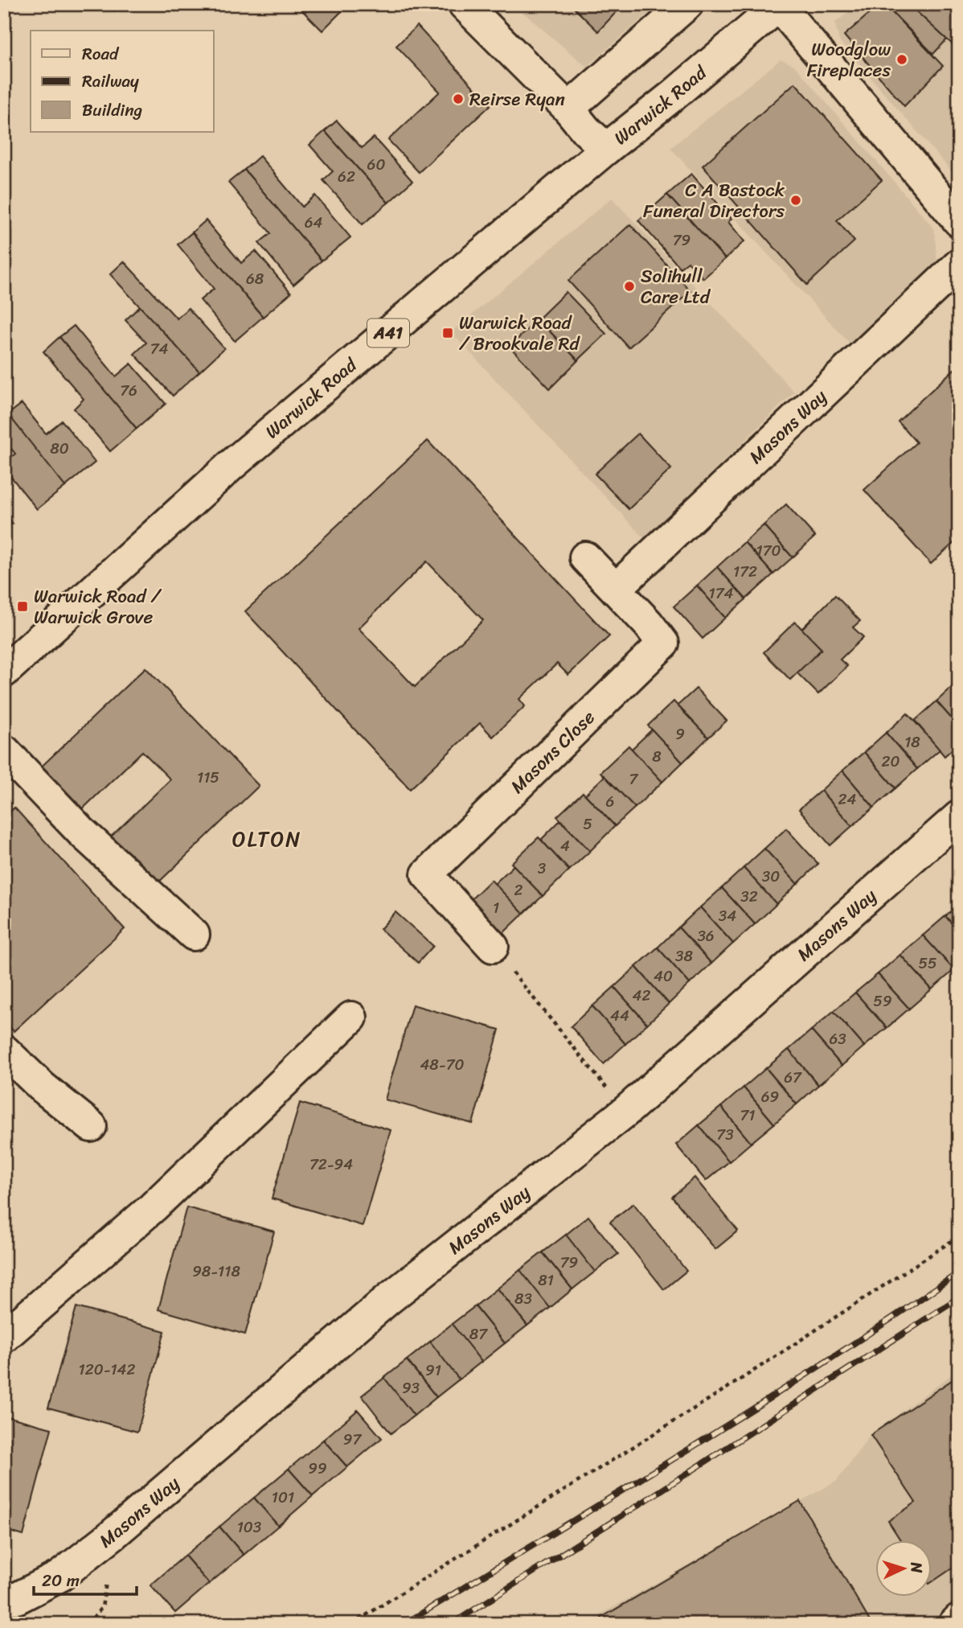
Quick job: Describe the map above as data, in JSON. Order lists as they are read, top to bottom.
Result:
{
  "streets": {
    "main road": [
      "Warwick Road",
      "A41",
      "Masons Way",
      "Masons Close"
    ]
  },
  "crossings": [
    ["Masons Way", "Masons Close"]
  ],
  "districts": ["OLTON"],
  "places": {
    "other": [
      "Woodglow Fireplaces",
      "Reirse Ryan",
      "C A Bastock Funeral Directors",
      "Solihull Care Ltd"
    ],
    "transit": ["Warwick Road / Brookvale Rd", "Warwick Road / Warwick Grove"]
  },
  "house_numbers": [
    "60",
    "62",
    "64",
    "79",
    "68",
    "74",
    "76",
    "80",
    "170",
    "172",
    "174",
    "9",
    "18",
    "8",
    "20",
    "115",
    "7",
    "24",
    "6",
    "5",
    "4",
    "3",
    "30",
    "2",
    "32",
    "1",
    "34",
    "36",
    "38",
    "55",
    "40",
    "42",
    "59",
    "44",
    "63",
    "48-70",
    "67",
    "69",
    "71",
    "73",
    "72-94",
    "79",
    "98-118",
    "81",
    "83",
    "87",
    "120-142",
    "91",
    "93",
    "97",
    "99",
    "101",
    "103"
  ],
  "legend": ["Road", "Railway", "Building"],
  "scale_bar": "20 m",
  "north": "right"
}
